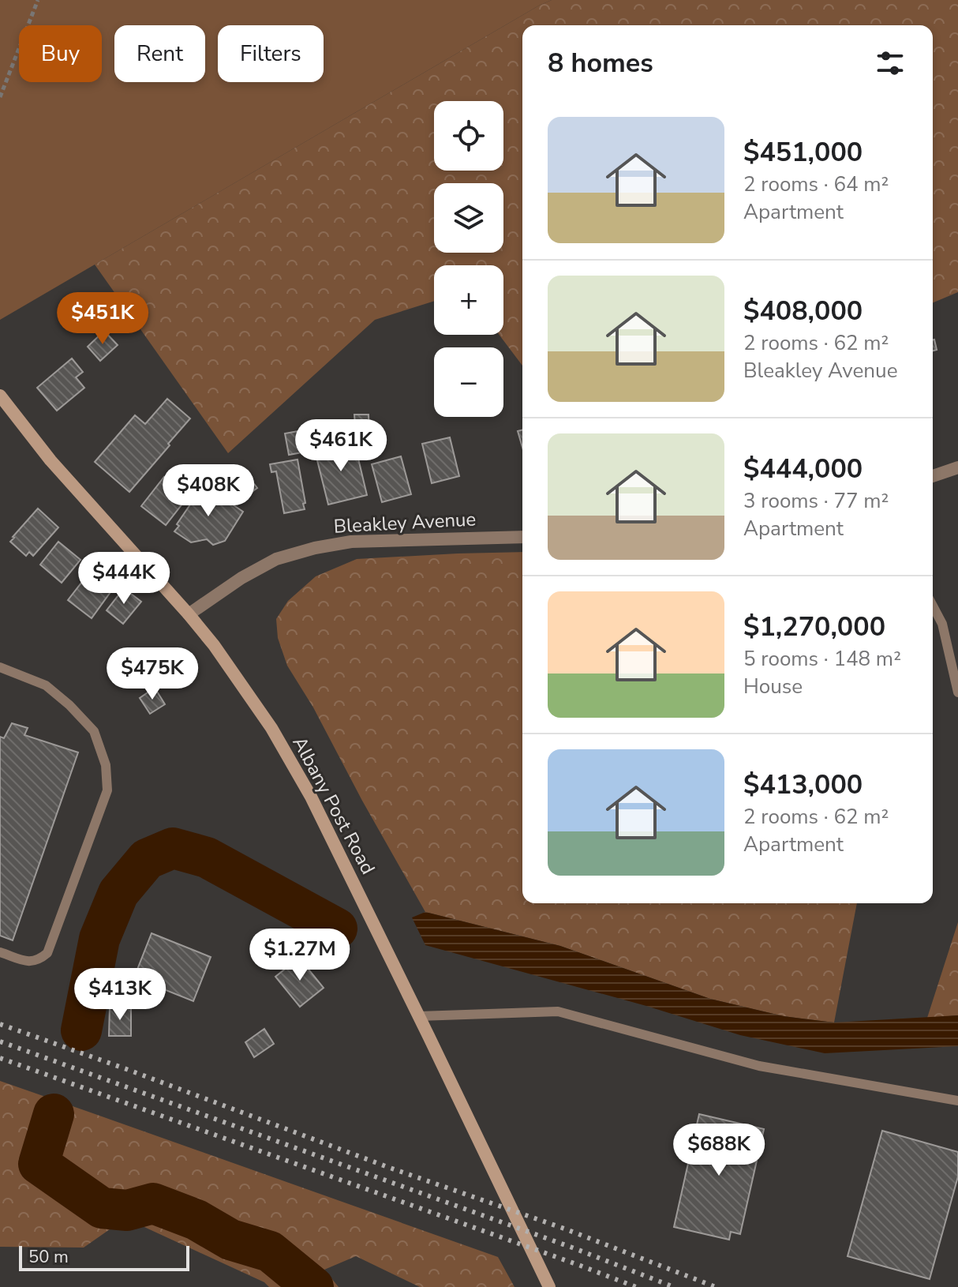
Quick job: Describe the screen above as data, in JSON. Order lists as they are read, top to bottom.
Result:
{
  "streets": {
    "main road": ["Albany Post Road"],
    "street": ["Bleakley Avenue"]
  },
  "crossings": [
    ["Bleakley Avenue", "Albany Post Road"]
  ],
  "scale_bar": "50 m",
  "page": {
    "chip": ["Buy", "Rent", "Filters"],
    "heading": "8 homes",
    "map_buttons": ["+", "−"],
    "list": [
      {
        "name": "$451,000",
        "note": "2 rooms · 64 m² · Apartment"
      },
      {
        "name": "$408,000",
        "note": "2 rooms · 62 m² · Bleakley Avenue"
      },
      {
        "name": "$444,000",
        "note": "3 rooms · 77 m² · Apartment"
      },
      {
        "name": "$1,270,000",
        "note": "5 rooms · 148 m² · House"
      },
      {
        "name": "$413,000",
        "note": "2 rooms · 62 m² · Apartment"
      }
    ],
    "price": [
      "$451K",
      "$461K",
      "$408K",
      "$444K",
      "$475K",
      "$1.27M",
      "$413K",
      "$688K"
    ],
    "scale": "50 m"
  }
}
